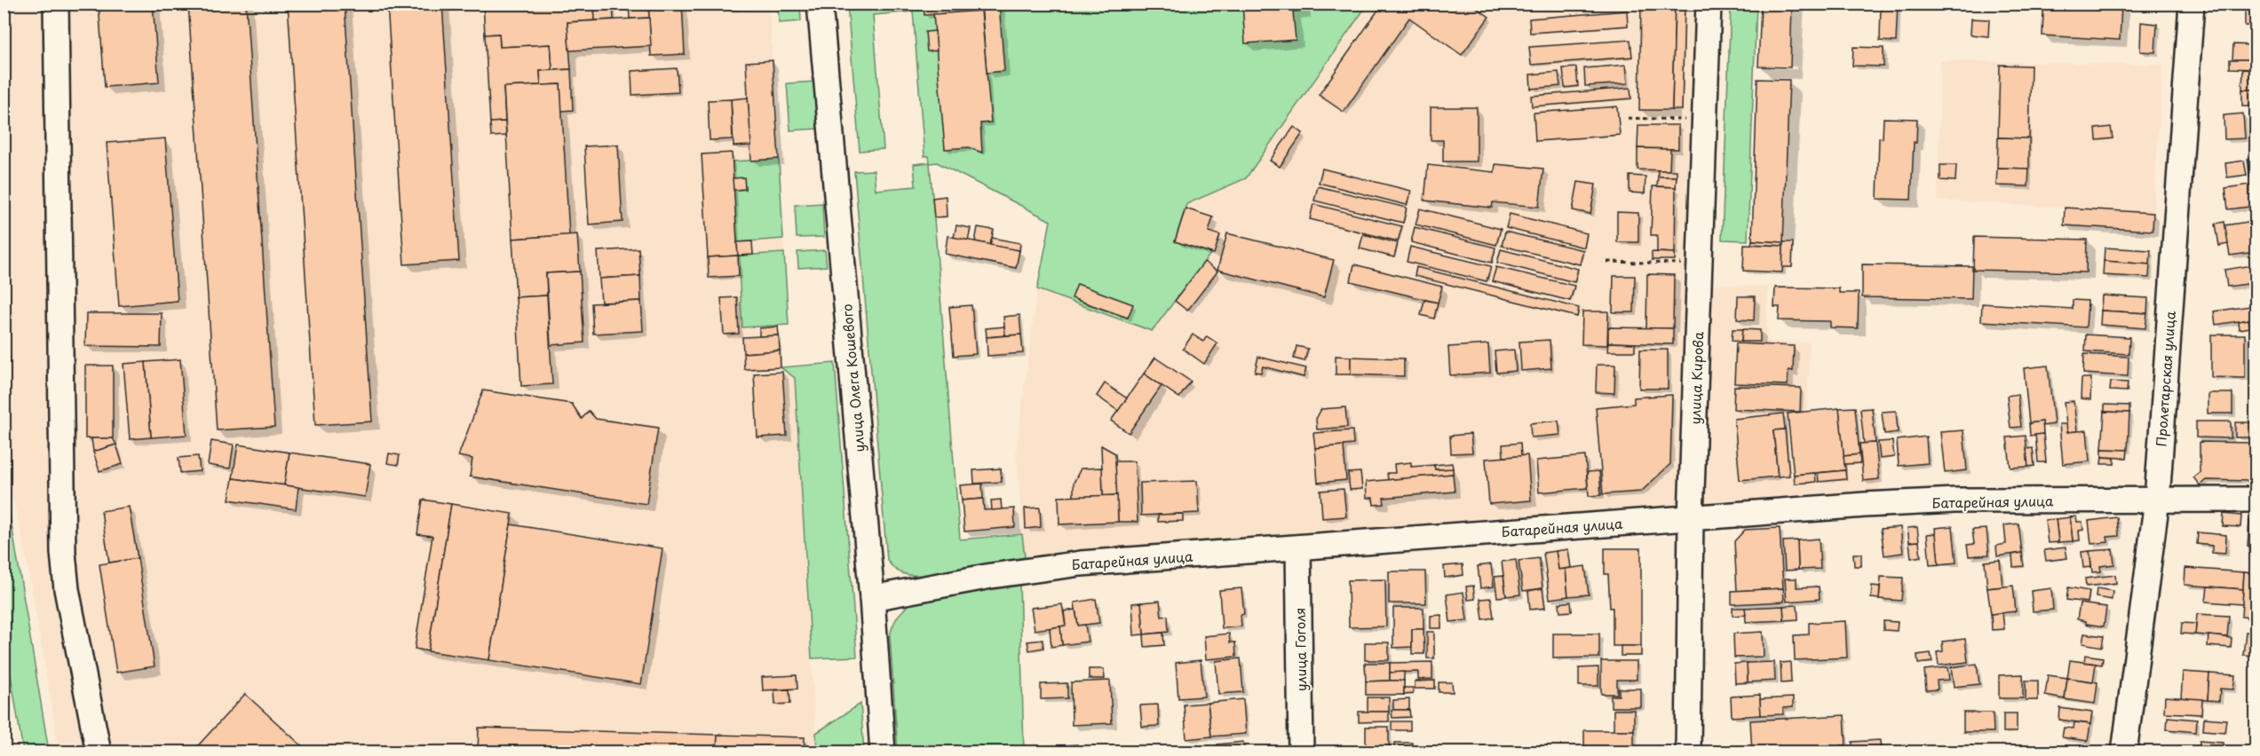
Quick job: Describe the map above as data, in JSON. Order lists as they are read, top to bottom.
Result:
{
  "streets": {
    "street": [
      "улица Олега Кошевого",
      "улица Кирова",
      "Пролетарская улица",
      "Батарейная улица",
      "улица Гоголя"
    ]
  },
  "crossings": [
    ["улица Олега Кошевого", "Батарейная улица"],
    ["улица Кирова", "Батарейная улица"],
    ["Пролетарская улица", "Батарейная улица"],
    ["Батарейная улица", "улица Гоголя"]
  ]
}
